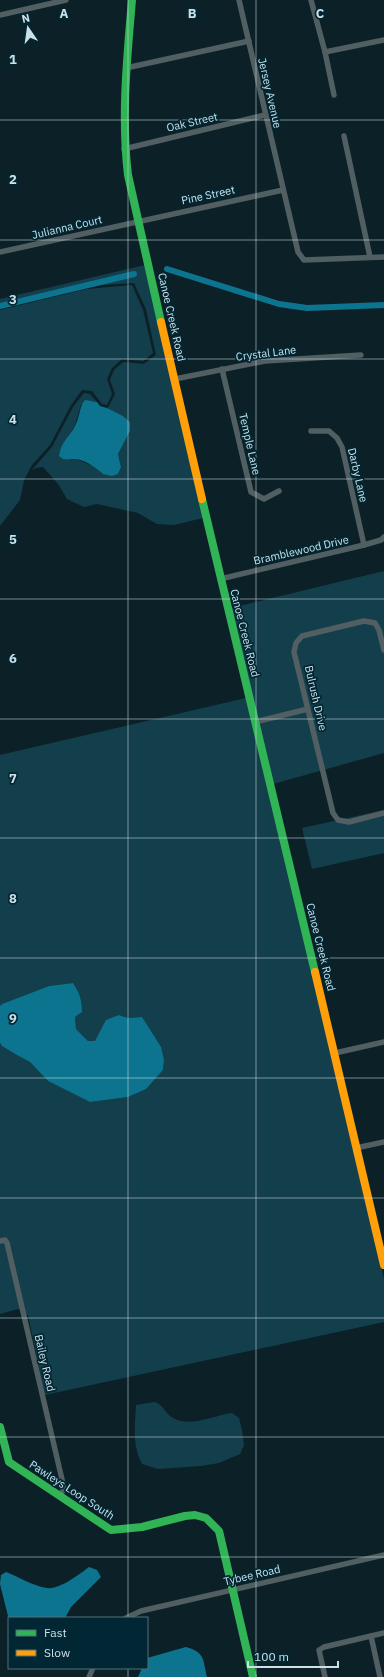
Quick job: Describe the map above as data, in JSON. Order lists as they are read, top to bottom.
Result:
{
  "streets": {
    "main road": ["Canoe Creek Road", "Pawleys Loop South"],
    "street": [
      "Jersey Avenue",
      "Oak Street",
      "Pine Street",
      "Julianna Court",
      "Crystal Lane",
      "Temple Lane",
      "Darby Lane",
      "Bramblewood Drive",
      "Bulrush Drive",
      "Bailey Road",
      "Tybee Road"
    ]
  },
  "crossings": [
    ["Jersey Avenue", "Oak Street"],
    ["Jersey Avenue", "Pine Street"],
    ["Oak Street", "Canoe Creek Road"],
    ["Pine Street", "Julianna Court"],
    ["Pine Street", "Canoe Creek Road"],
    ["Julianna Court", "Canoe Creek Road"],
    ["Canoe Creek Road", "Crystal Lane"],
    ["Canoe Creek Road", "Bramblewood Drive"],
    ["Crystal Lane", "Temple Lane"],
    ["Darby Lane", "Bramblewood Drive"],
    ["Bailey Road", "Pawleys Loop South"],
    ["Pawleys Loop South", "Tybee Road"]
  ],
  "legend": ["Fast", "Slow"],
  "scale_bar": "100 m",
  "north": "top",
  "grid": {
    "columns": ["A", "B", "C"],
    "rows": [
      "1",
      "2",
      "3",
      "4",
      "5",
      "6",
      "7",
      "8",
      "9"
    ]
  }
}
